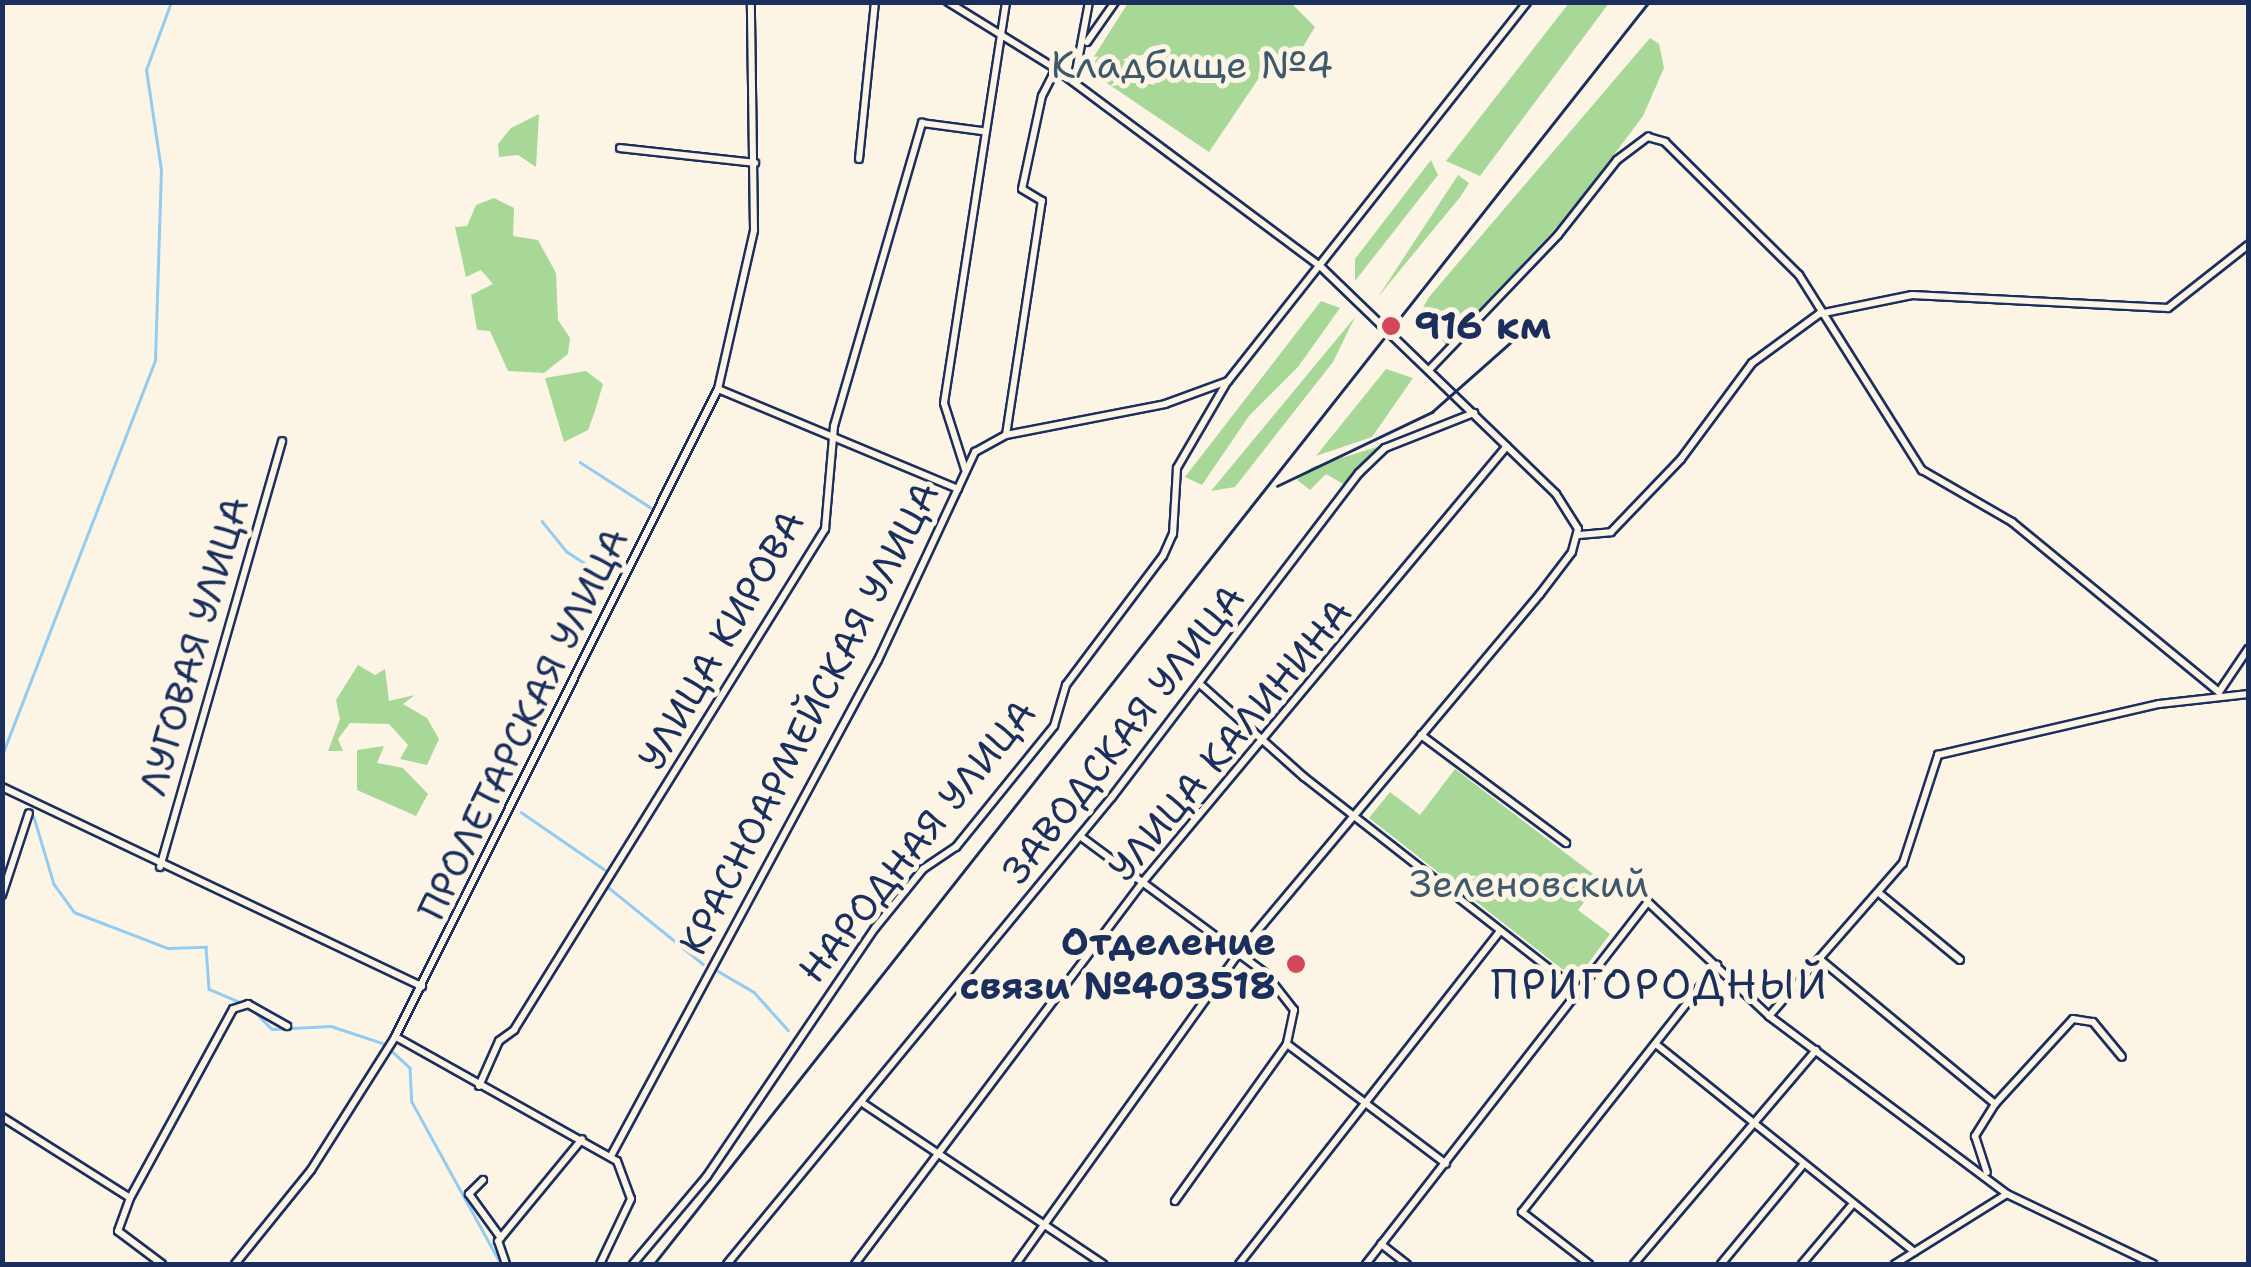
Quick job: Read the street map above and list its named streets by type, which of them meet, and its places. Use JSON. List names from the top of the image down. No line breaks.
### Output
{"streets":{"street":["УЛИЦА КИРОВА","ЛУГОВАЯ УЛИЦА","КРАСНОАРМЕЙСКАЯ УЛИЦА","ПРОЛЕТАРСКАЯ УЛИЦА","ЗАВОДСКАЯ УЛИЦА","УЛИЦА КАЛИНИНА","НАРОДНАЯ УЛИЦА"]},"crossings":[["УЛИЦА КИРОВА","КРАСНОАРМЕЙСКАЯ УЛИЦА"]],"districts":["ПРИГОРОДНЫЙ"],"parks":["Кладбище №4","Зеленовский"],"places":["916 км","Отделение связи №403518"]}
